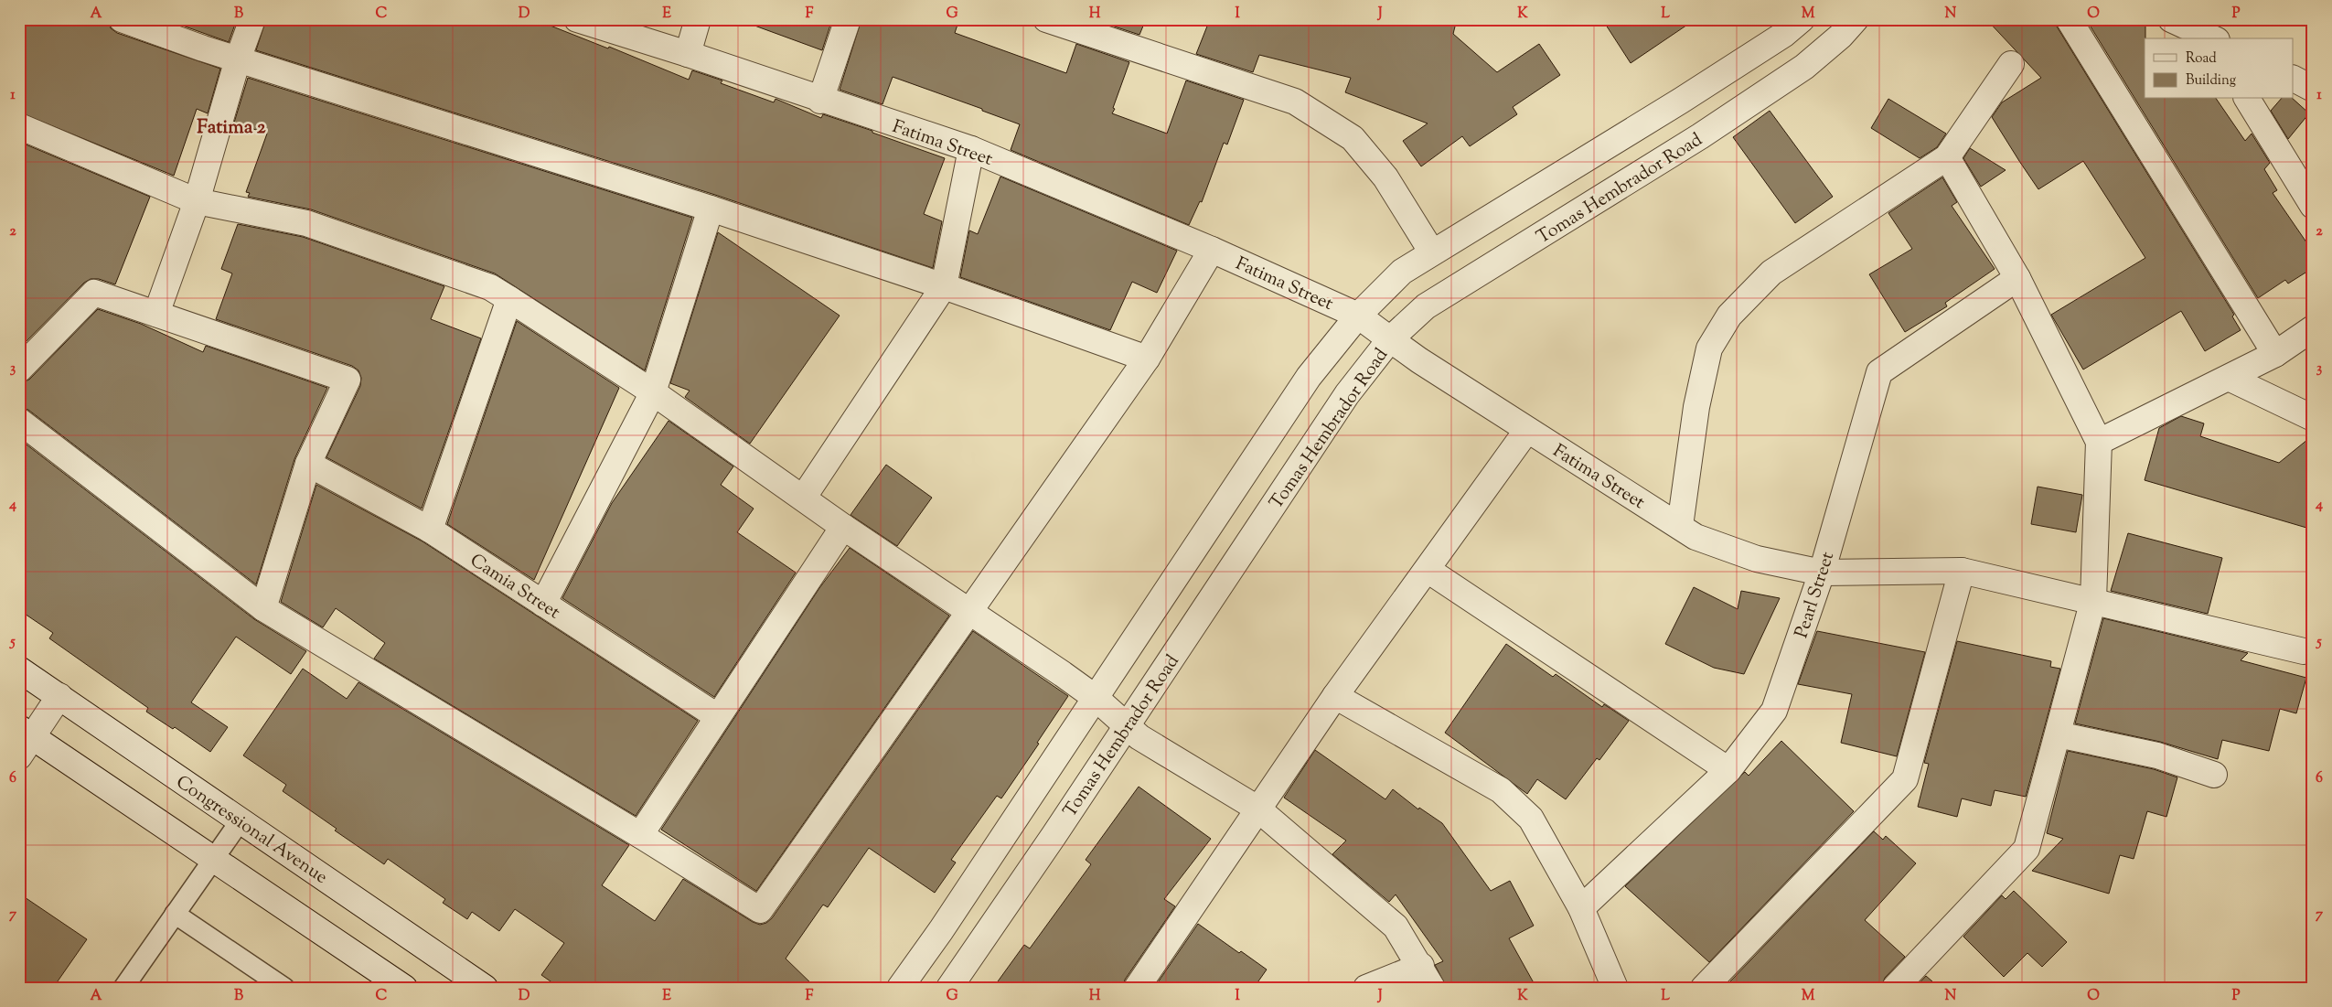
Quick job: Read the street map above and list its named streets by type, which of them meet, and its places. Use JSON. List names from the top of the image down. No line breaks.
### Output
{"streets":{"street":["Fatima Street","Tomas Hembrador Road","Camia Street","Pearl Street","Congressional Avenue"]},"crossings":[["Fatima Street","Tomas Hembrador Road"],["Fatima Street","Pearl Street"]],"districts":["Fatima 2"],"legend":["Road","Building"],"grid":{"columns":["A","B","C","D","E","F","G","H","I","J","K","L","M","N","O","P"],"rows":["1","2","3","4","5","6","7"]}}
